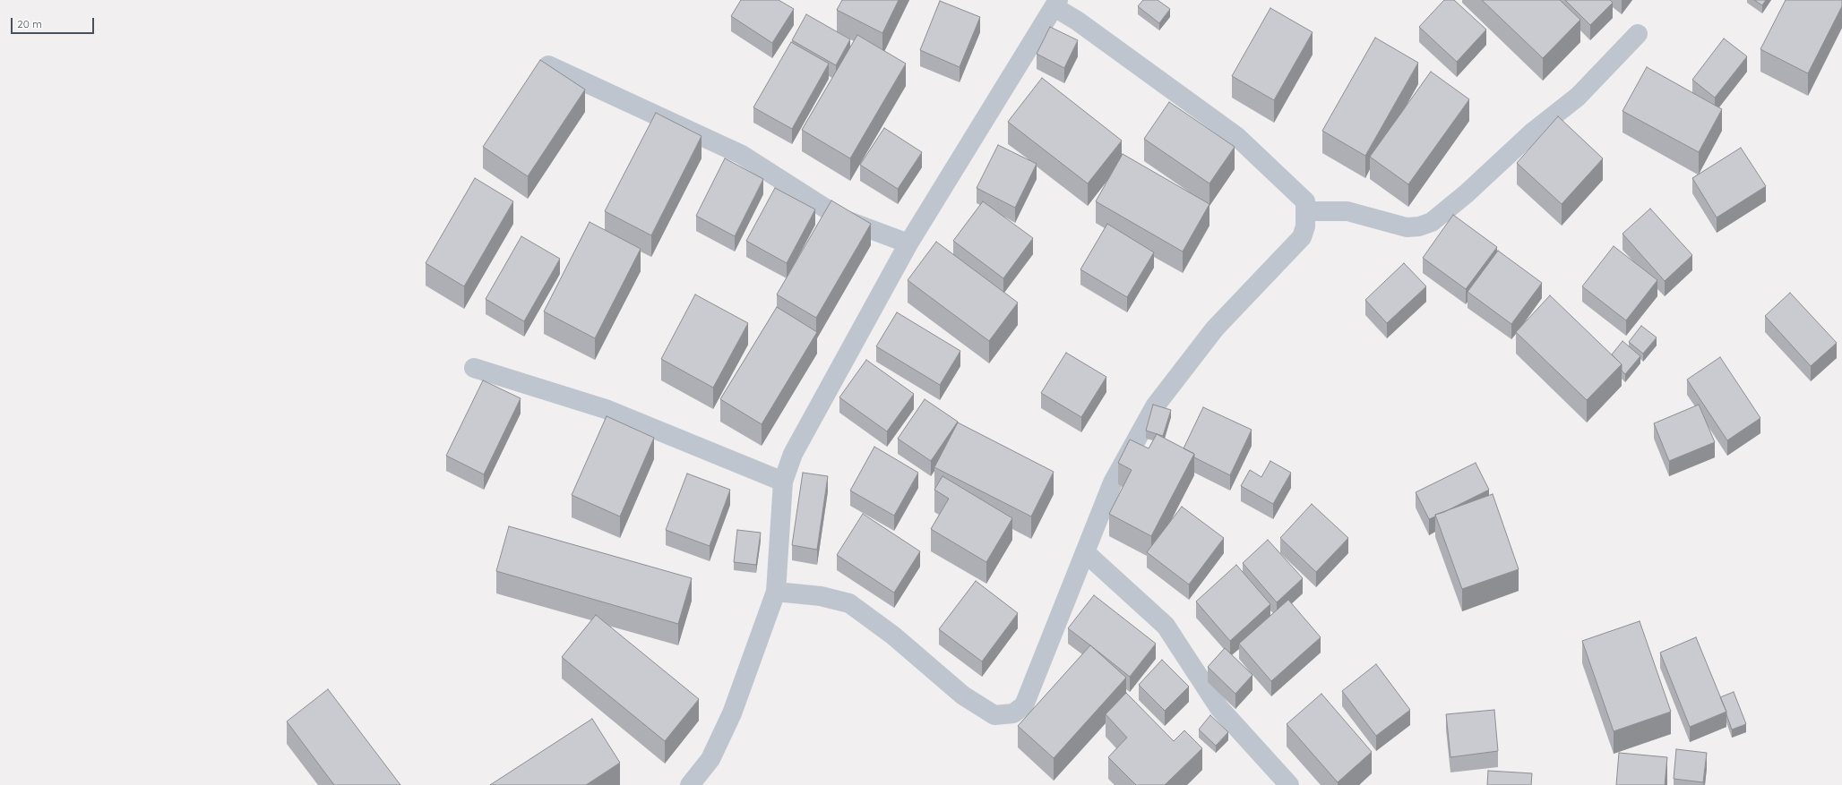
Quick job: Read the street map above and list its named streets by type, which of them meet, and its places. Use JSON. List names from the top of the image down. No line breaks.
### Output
{"scale_bar":"20 m"}
